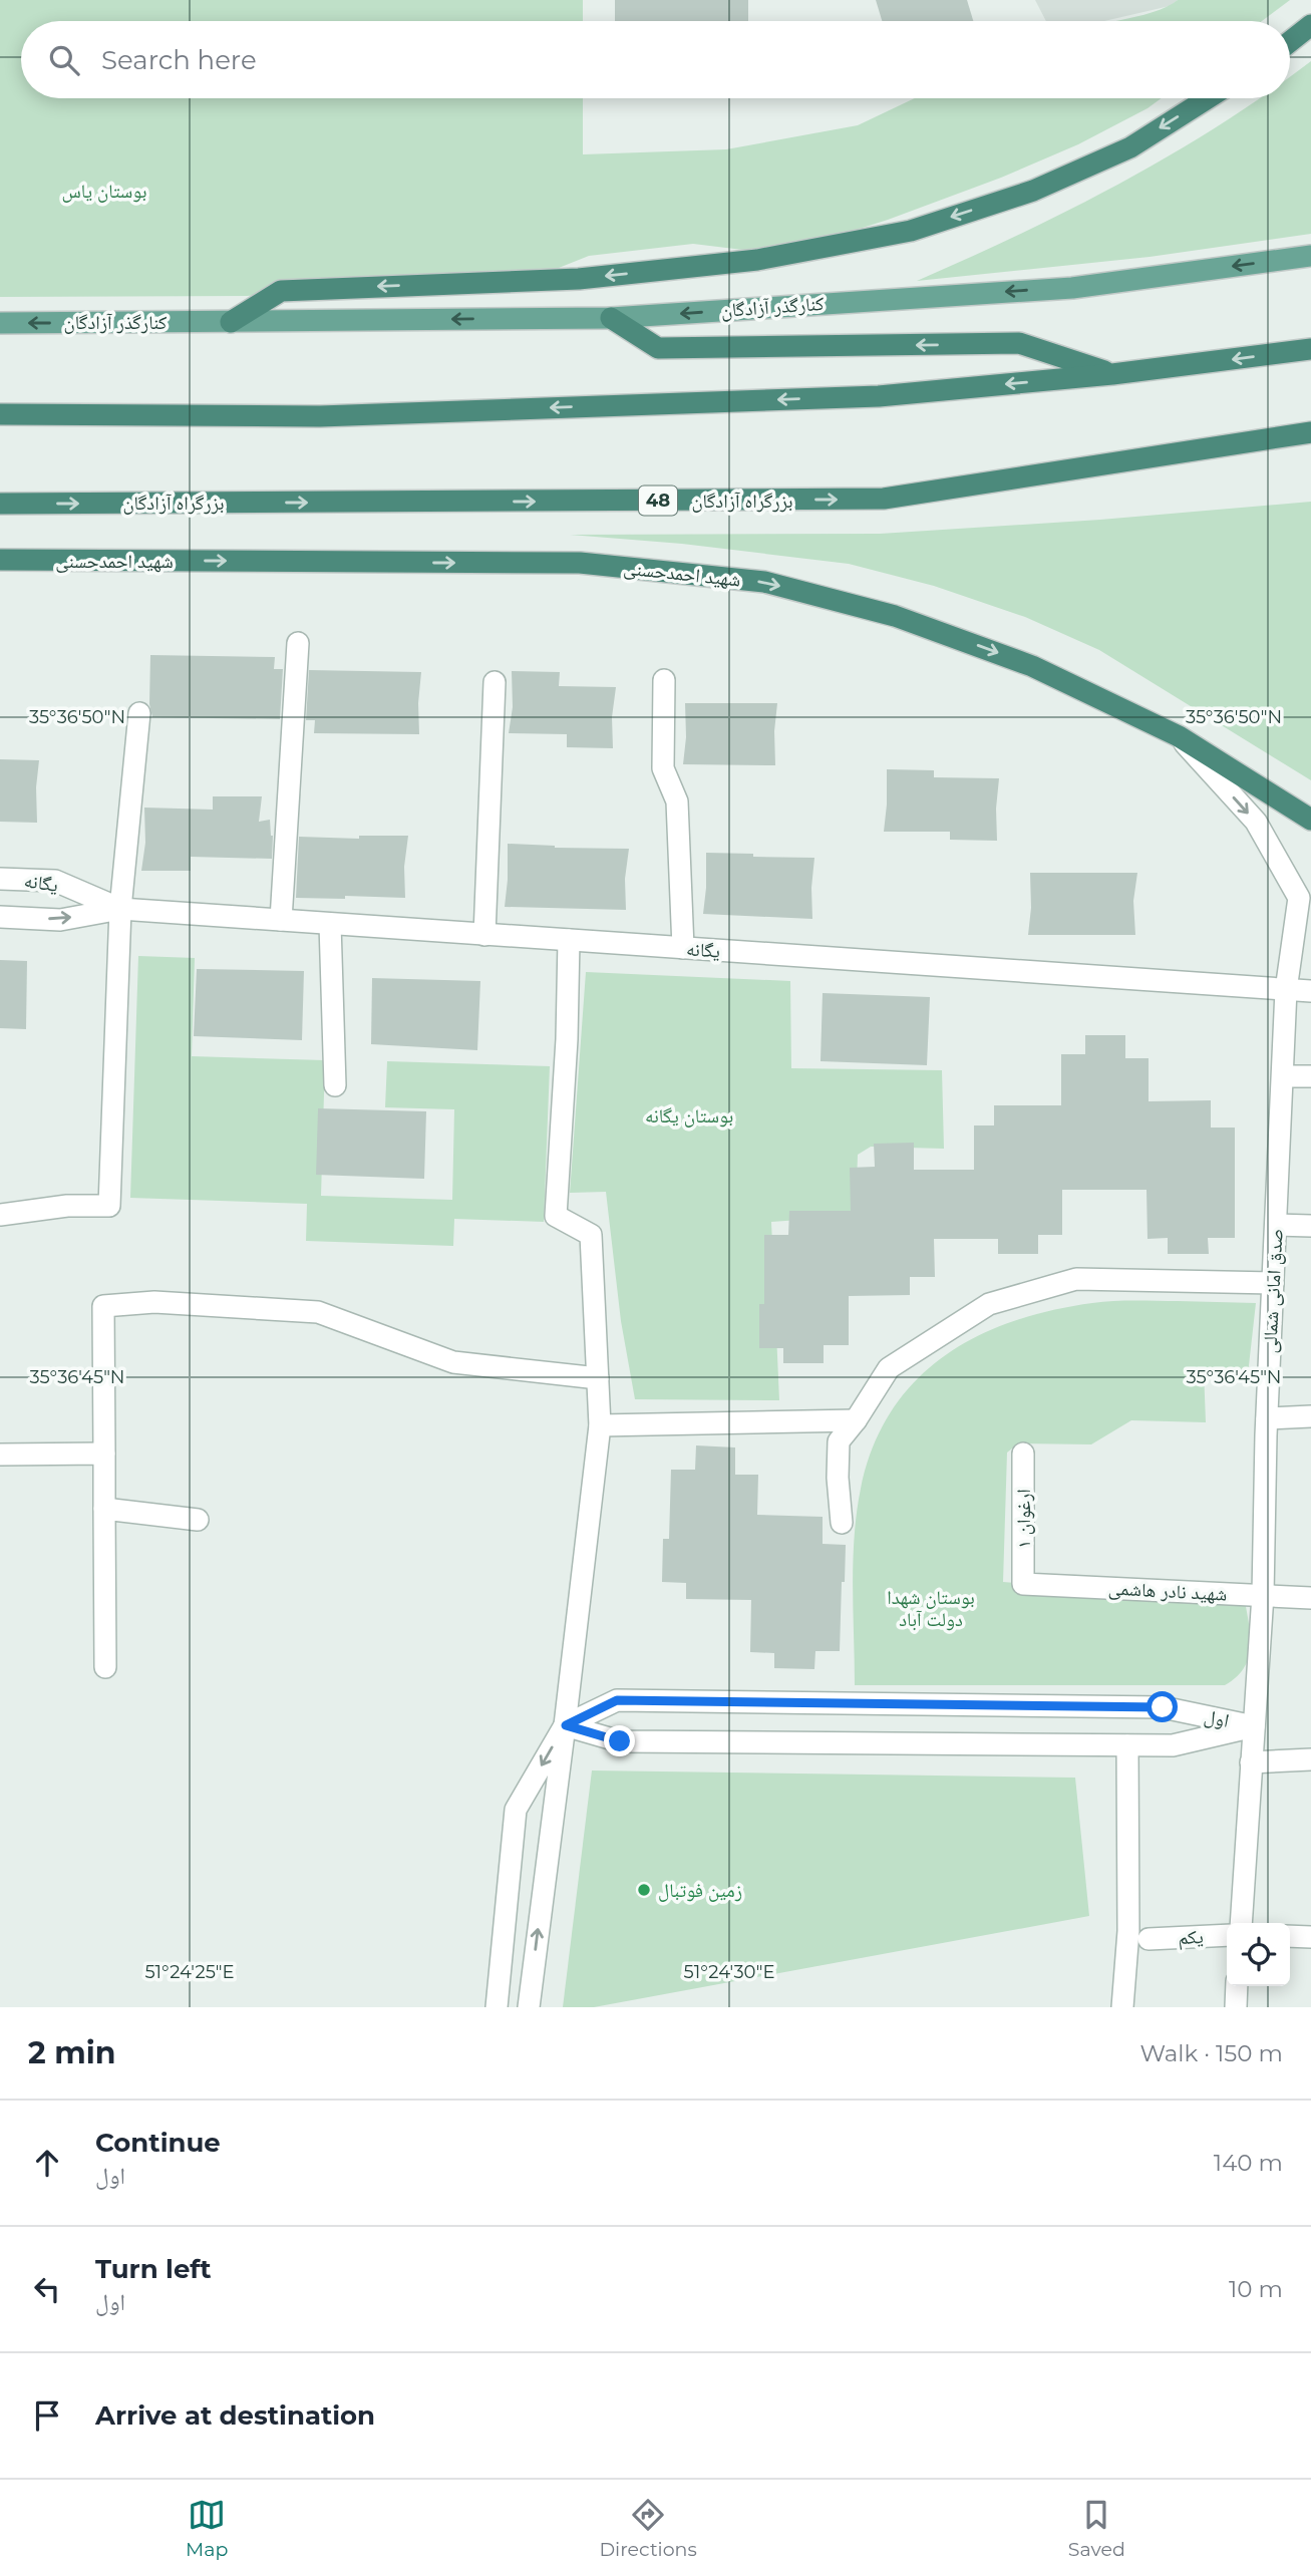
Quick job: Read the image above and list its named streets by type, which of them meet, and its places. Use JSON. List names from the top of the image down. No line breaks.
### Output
{"streets":{"highway":["48","بزرگراه آزادگان","شهید احمدحسنی"],"main road":["کنارگذر آزادگان"],"street":["یگانه","صدق امانی شمالی","ارغوان ۱","شهید نادر هاشمی","اول","یکم"]},"crossings":[["شهید احمدحسنی","صدق امانی شمالی"],["یگانه","صدق امانی شمالی"],["صدق امانی شمالی","شهید نادر هاشمی"],["صدق امانی شمالی","اول"],["ارغوان ۱","شهید نادر هاشمی"]],"one_way":["کنارگذر آزادگان"],"parks":["بوستان یاس","بوستان یگانه","بوستان شهدا دولت آباد"],"places":["زمین فوتبال"],"page":{"search":"Search here","heading":["2 min","Walk · 150 m"],"list":[["Continue","اول","140 m"],["Turn left","اول","10 m"],"Arrive at destination"],"nav":["Map","Directions","Saved"]},"coordinates":["35°36'50\"N","35°36'45\"N","51°24'25\"E","51°24'30\"E"]}
